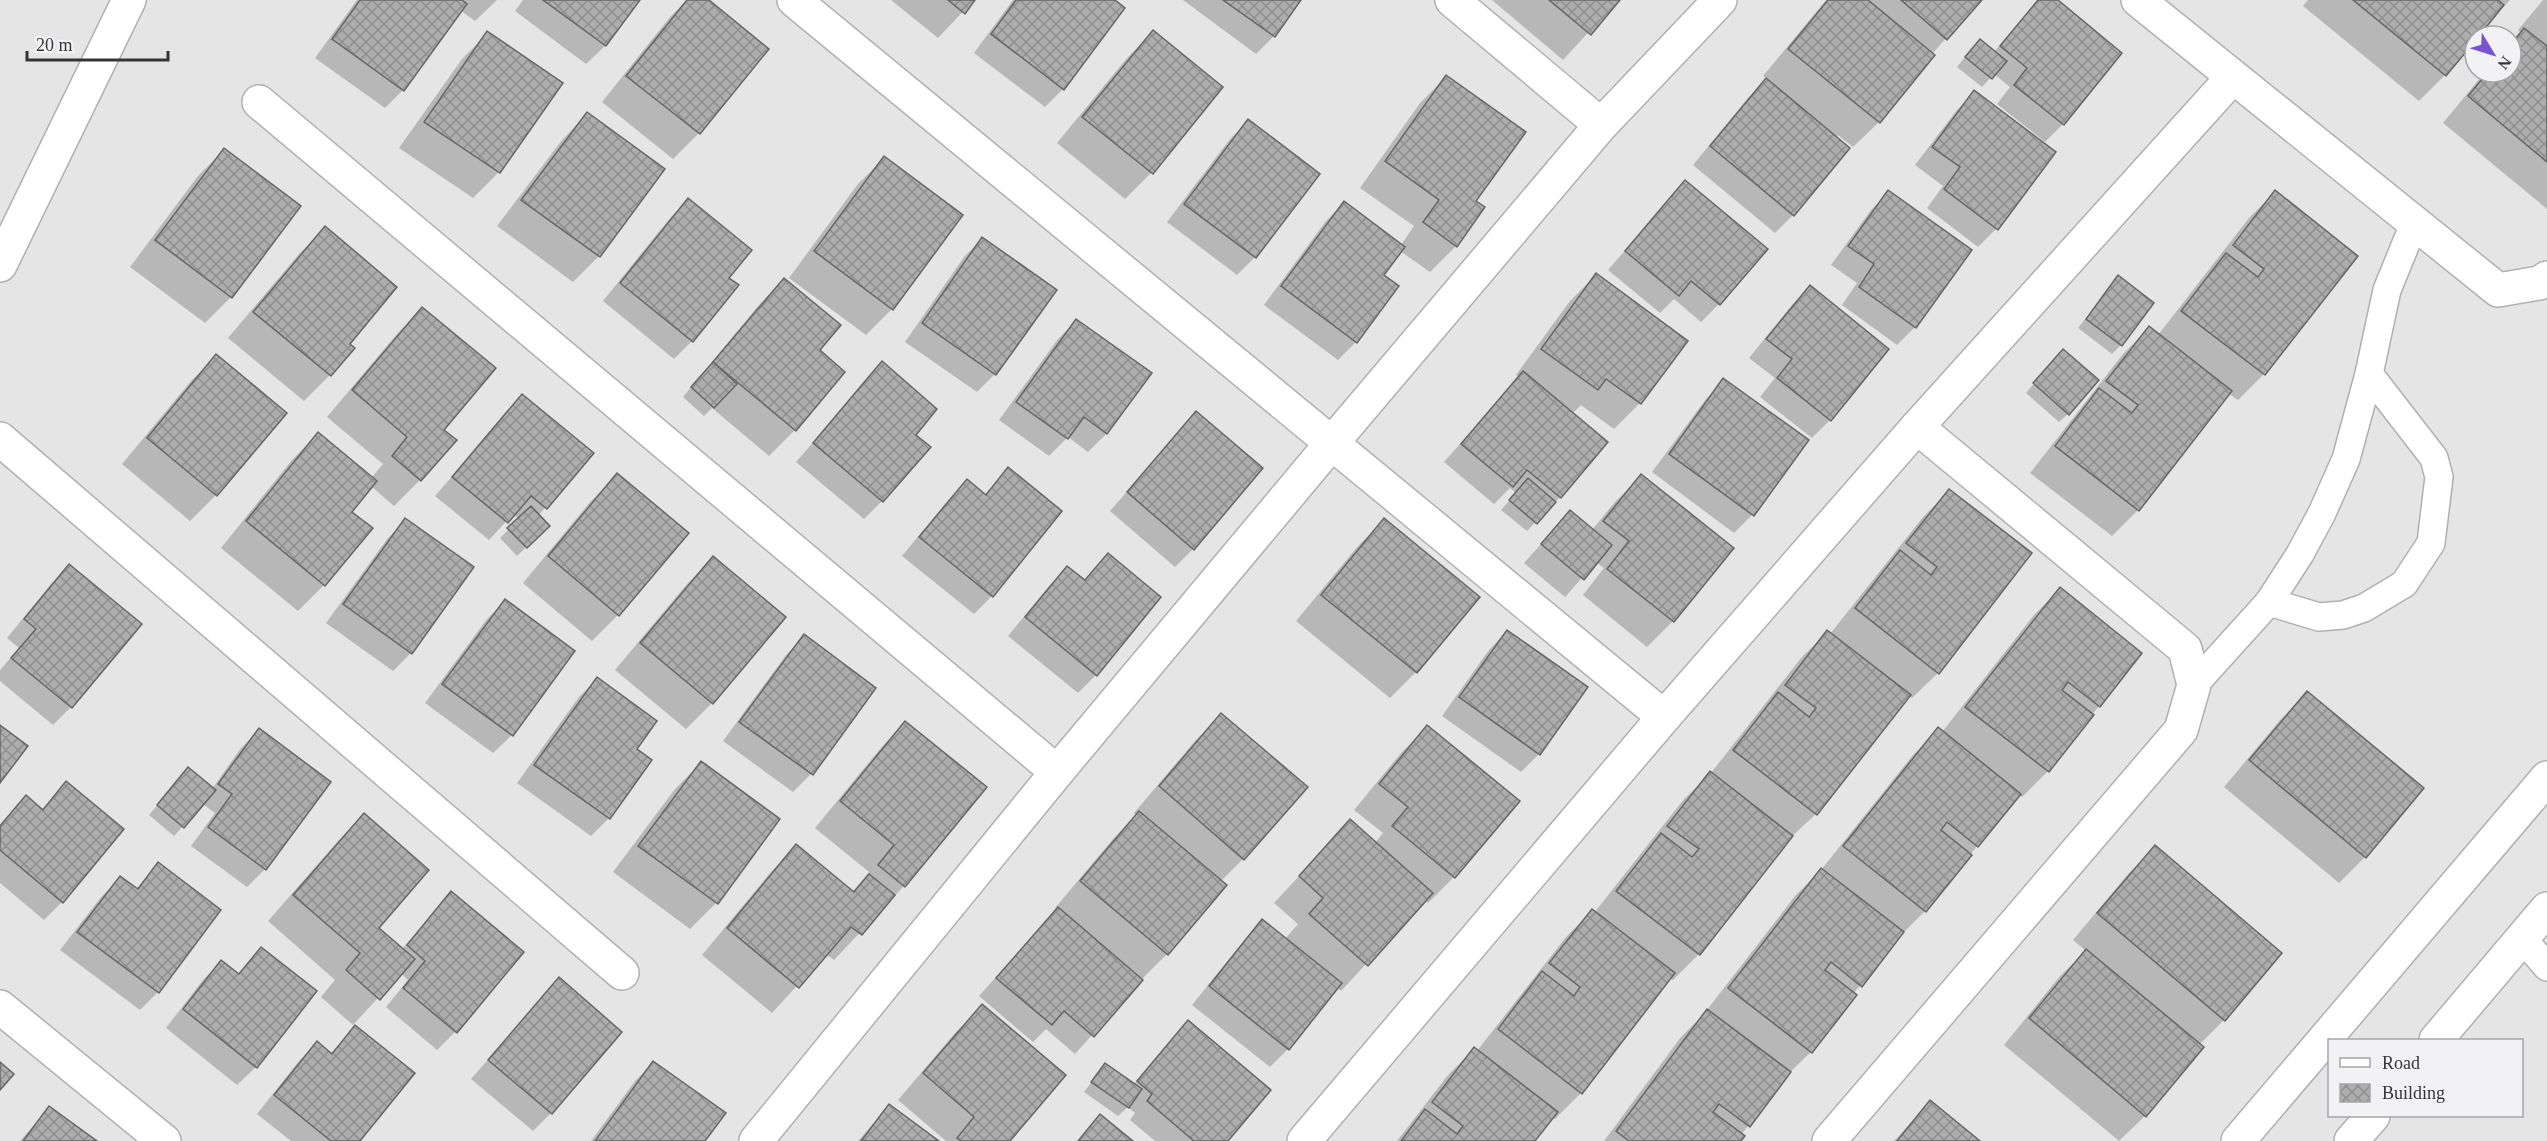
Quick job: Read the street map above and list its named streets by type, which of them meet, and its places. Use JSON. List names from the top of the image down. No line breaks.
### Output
{"legend":["Road","Building"],"scale_bar":"20 m","north":"bottom right"}
